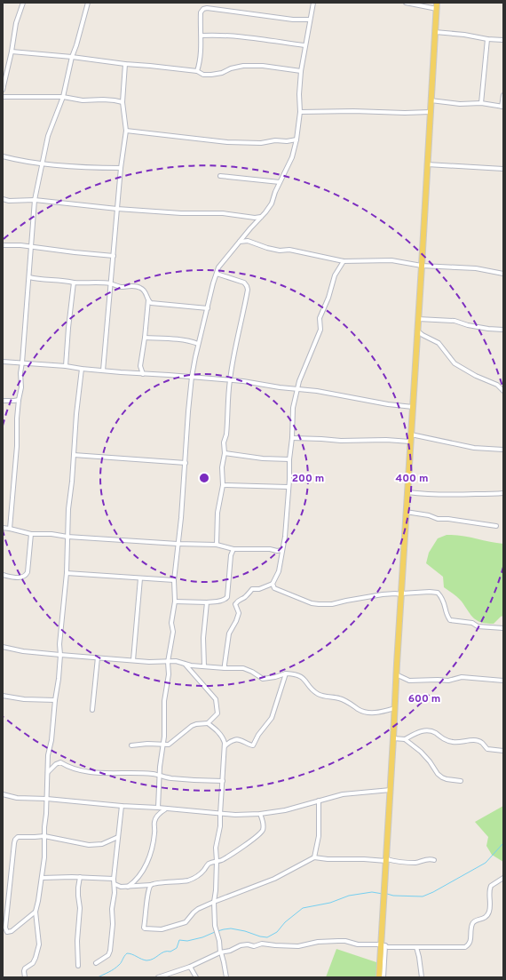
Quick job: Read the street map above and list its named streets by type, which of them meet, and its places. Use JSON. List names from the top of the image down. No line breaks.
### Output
{"rings":["200 m","400 m","600 m"]}
